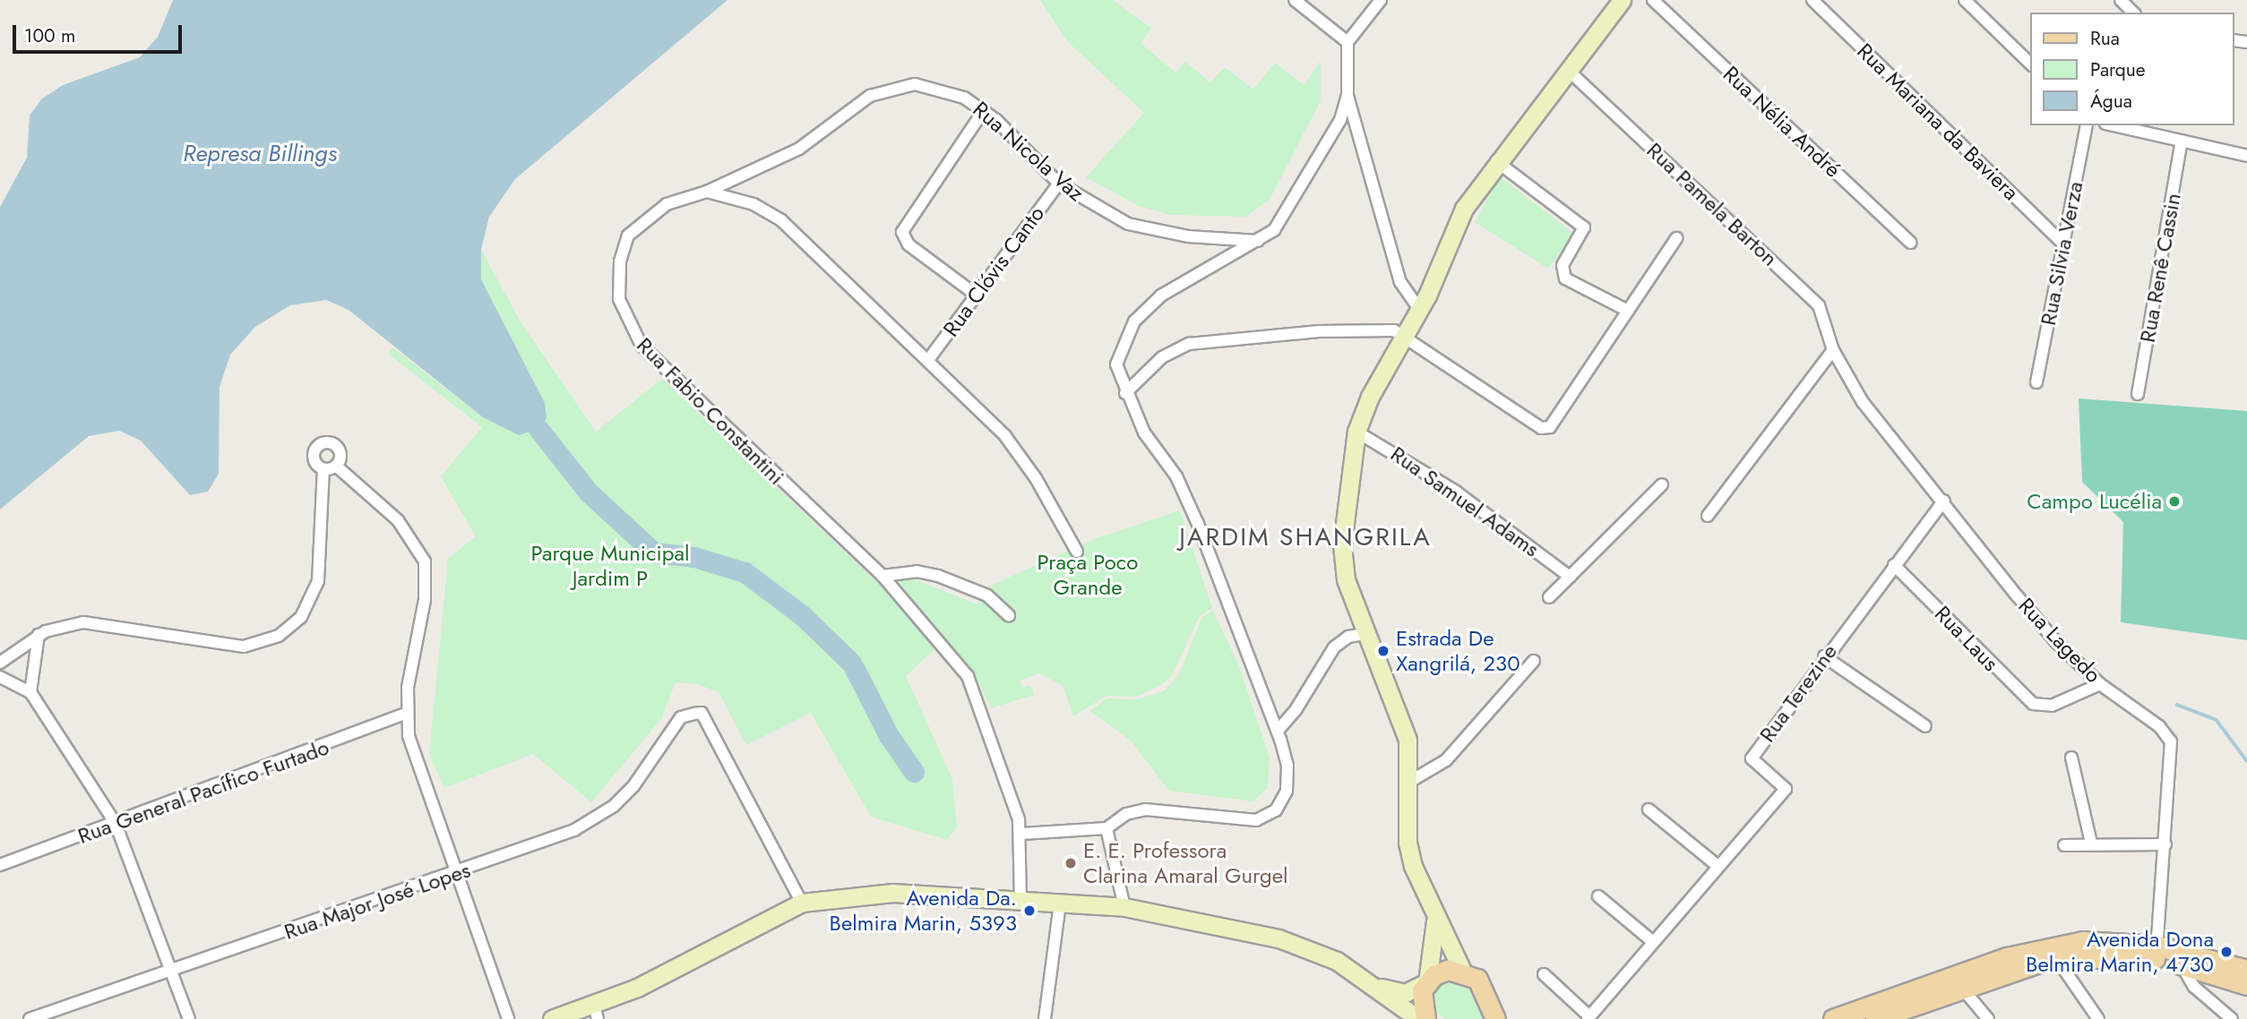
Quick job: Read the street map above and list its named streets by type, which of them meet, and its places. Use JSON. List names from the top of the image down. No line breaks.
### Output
{"streets":{"street":["Rua Nélia André","Rua Mariana da Baviera","Rua Nicola Vaz","Rua Pamela Barton","Rua Silvia Verza","Rua Renê Cassin","Rua Clóvis Canto","Rua Fabio Constantini","Rua Samuel Adams","Rua Laus","Rua Lagedo","Rua Terezine","Rua General Pacífico Furtado","Rua Major José Lopes"]},"crossings":[["Rua Mariana da Baviera","Rua Silvia Verza"],["Rua Nicola Vaz","Rua Clóvis Canto"],["Rua Nicola Vaz","Rua Fabio Constantini"],["Rua Pamela Barton","Rua Lagedo"],["Rua Laus","Rua Lagedo"],["Rua Laus","Rua Terezine"],["Rua Lagedo","Rua Terezine"]],"districts":["JARDIM SHANGRILA"],"water":["Represa Billings"],"parks":["Parque Municipal Jardim P","Praça Poco Grande"],"places":["Campo Lucélia","Estrada De Xangrilá, 230","E. E. Professora Clarina Amaral Gurgel","Avenida Da. Belmira Marin, 5393","Avenida Dona Belmira Marin, 4730"],"legend":["Rua","Parque","Água"],"scale_bar":"100 m"}
